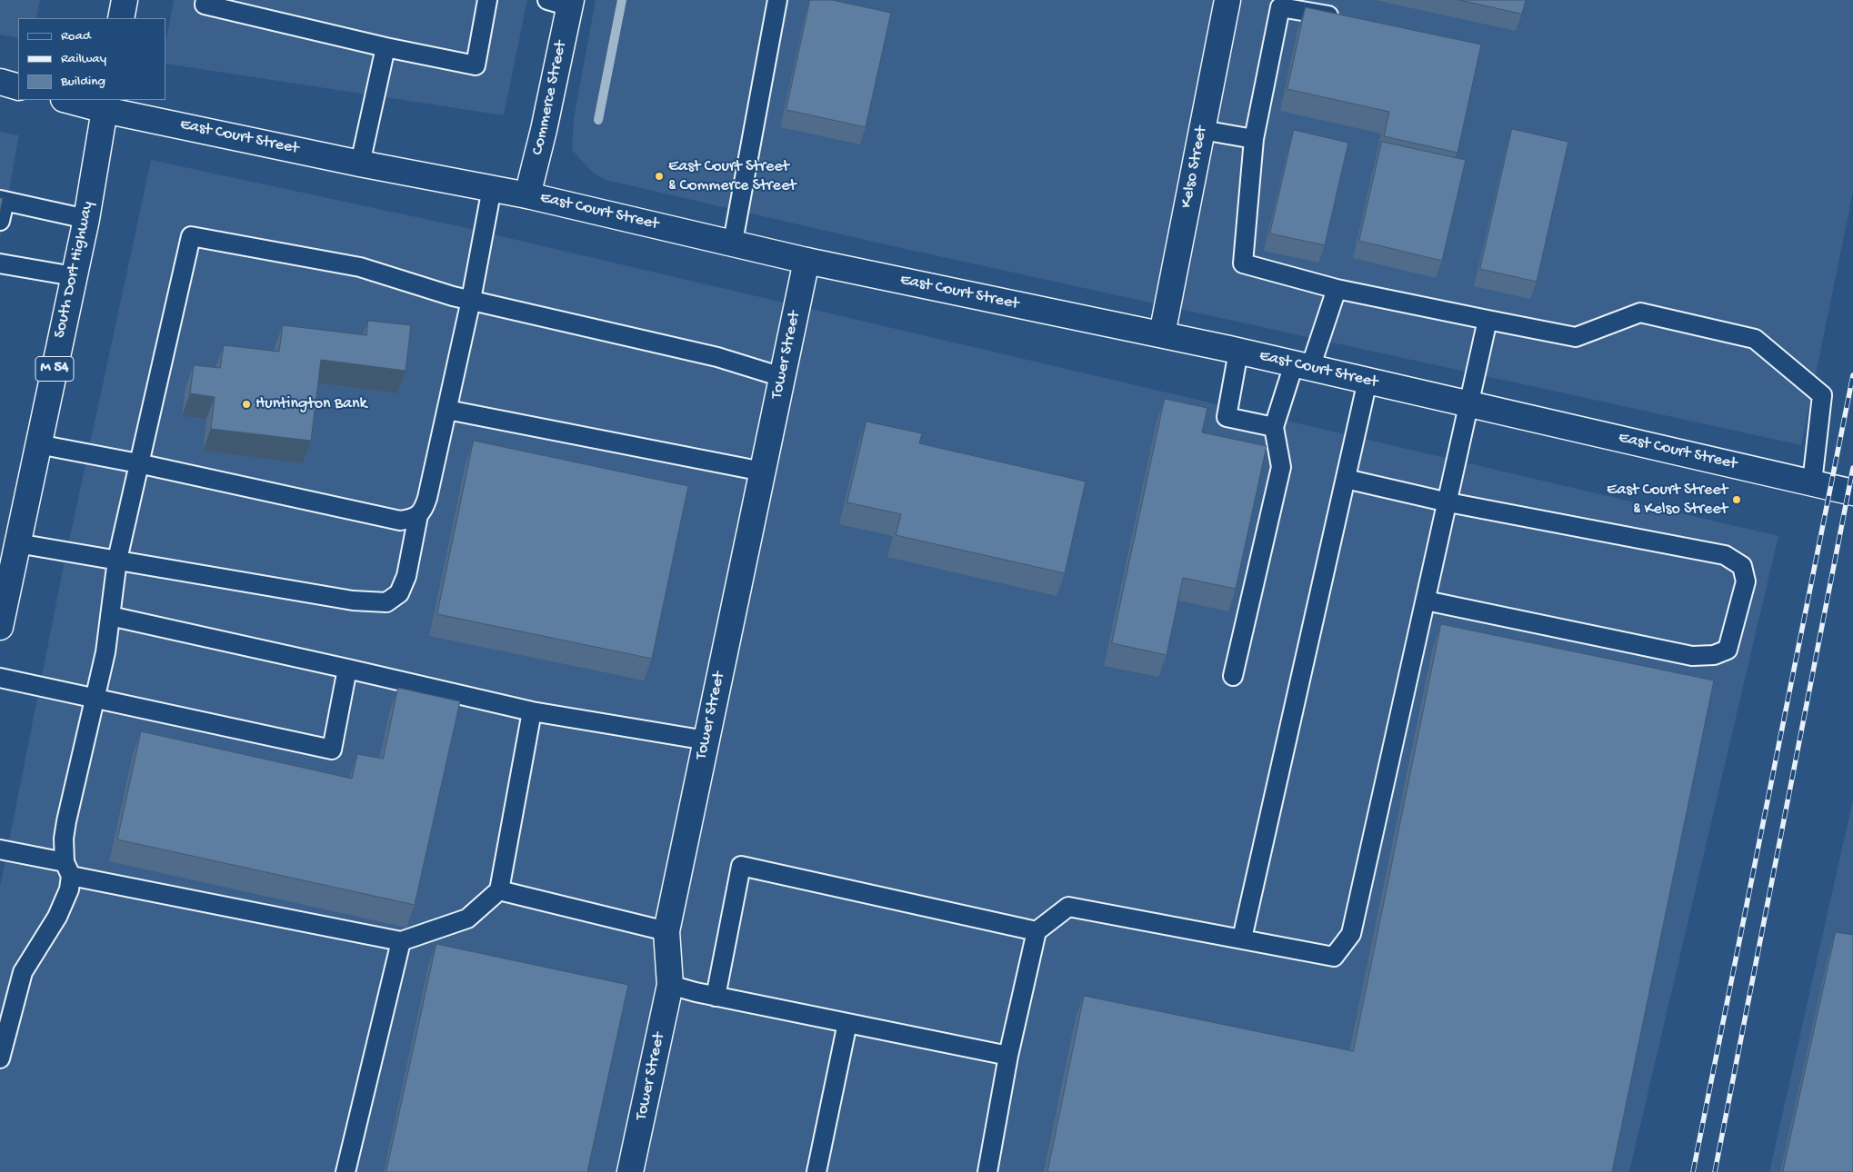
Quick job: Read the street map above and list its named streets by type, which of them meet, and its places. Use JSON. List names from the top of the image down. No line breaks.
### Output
{"streets":{"street":["Commerce Street","East Court Street","Kelso Street","South Dort Highway","Tower Street","M 54"]},"crossings":[["Commerce Street","East Court Street"],["East Court Street","Kelso Street"],["East Court Street","South Dort Highway"],["East Court Street","Tower Street"]],"places":["East Court Street & Commerce Street","Huntington Bank","East Court Street & Kelso Street"],"legend":["Road","Railway","Building"]}
